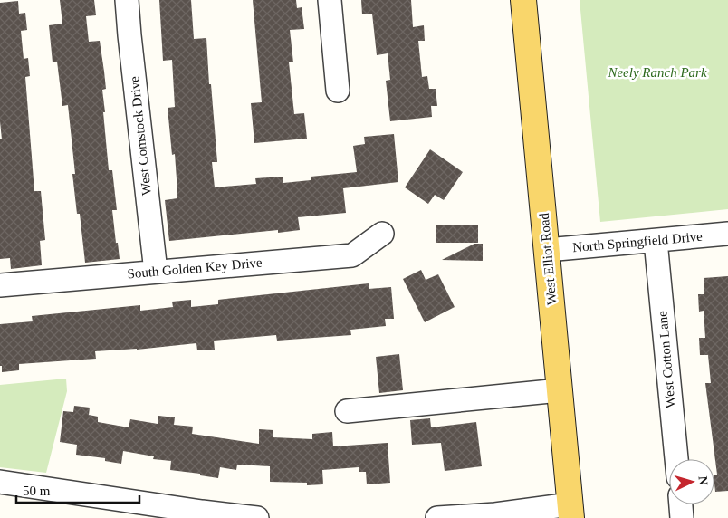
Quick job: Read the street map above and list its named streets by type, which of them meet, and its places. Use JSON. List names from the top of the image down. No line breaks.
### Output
{"streets":{"main road":["West Elliot Road"],"street":["West Comstock Drive","North Springfield Drive","South Golden Key Drive","West Cotton Lane"]},"crossings":[["West Comstock Drive","South Golden Key Drive"],["North Springfield Drive","West Elliot Road"],["North Springfield Drive","West Cotton Lane"]],"parks":["Neely Ranch Park"],"scale_bar":"50 m","north":"right"}
